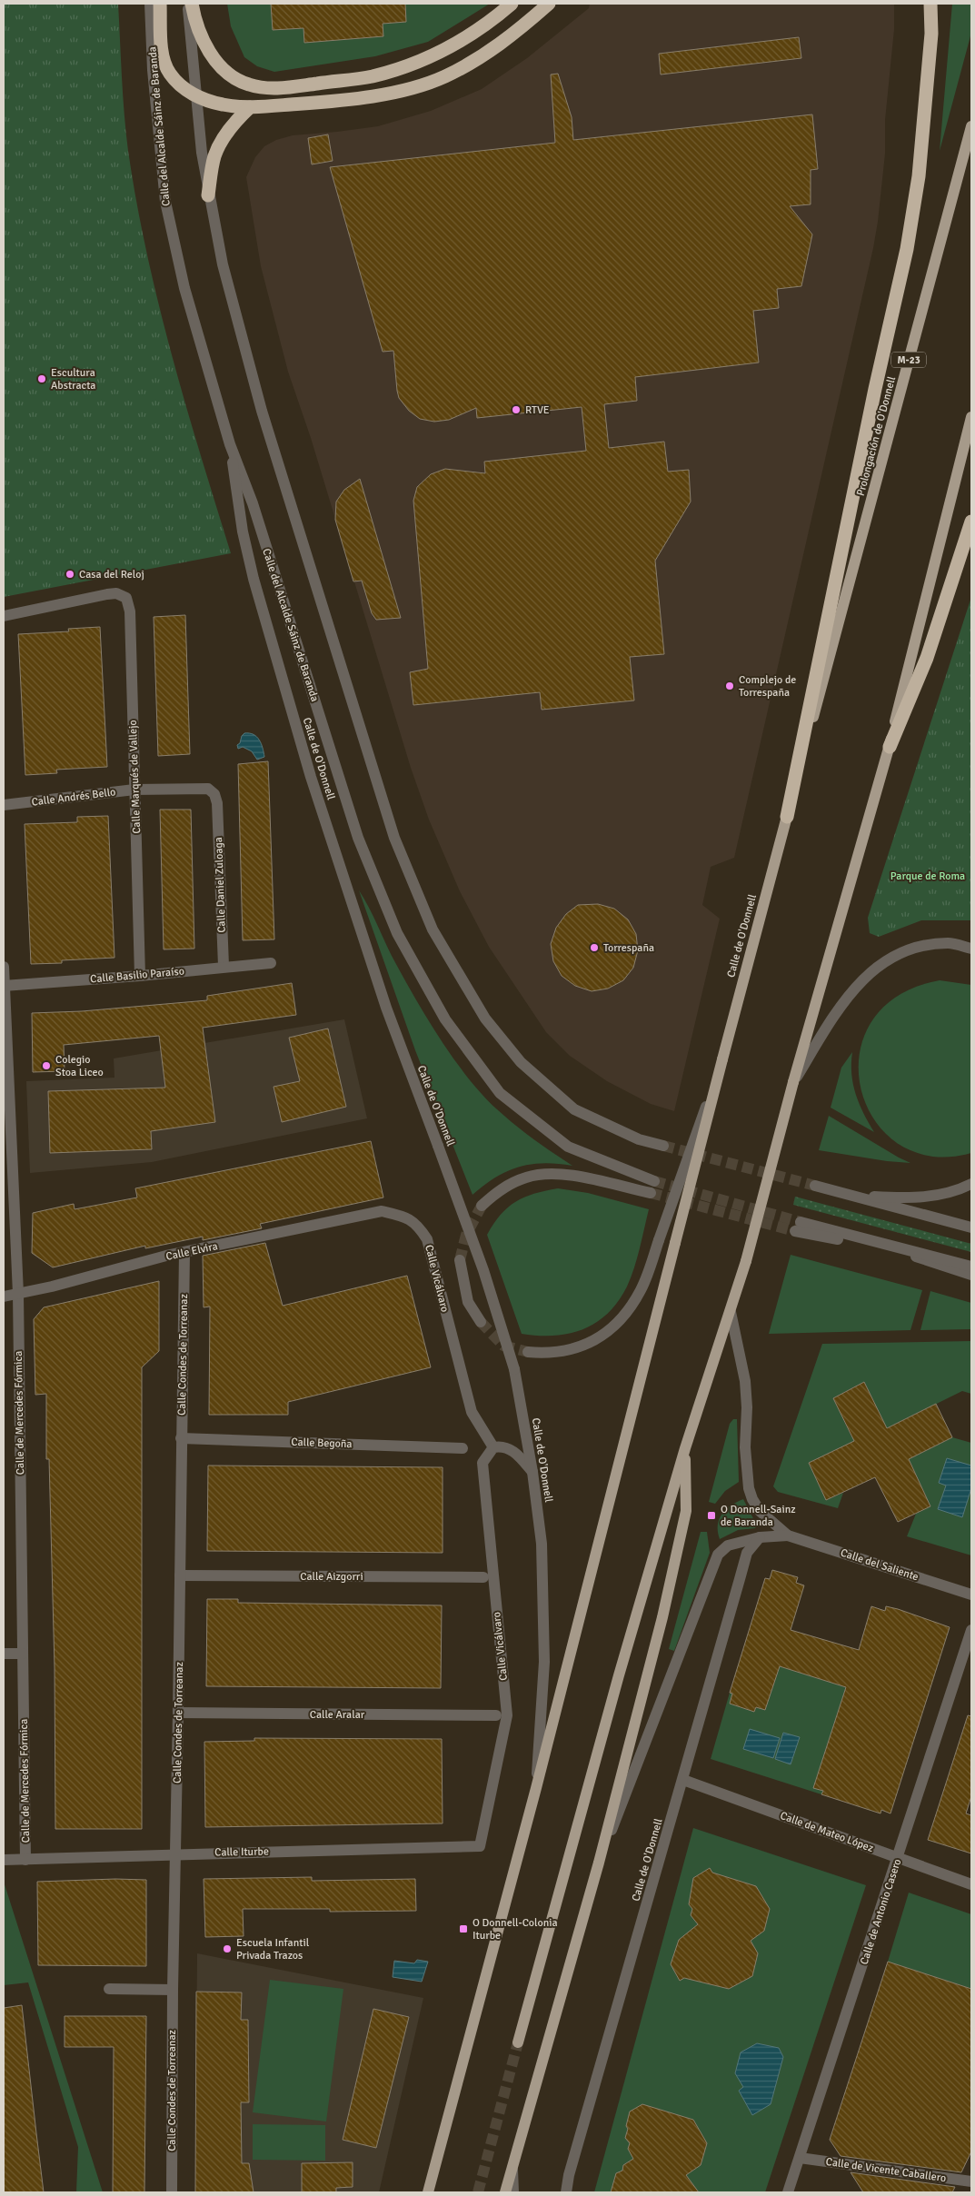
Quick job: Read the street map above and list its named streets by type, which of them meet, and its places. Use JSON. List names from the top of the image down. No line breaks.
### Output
{"streets":{"main road":["M-23","Prolongación de O'Donnell","Calle de O'Donnell"],"street":["Calle del Alcalde Sáinz de Baranda","Calle Marqués de Vallejo","Calle Andrés Bello","Calle Daniel Zuloaga","Calle Basilio Paraíso","Calle Elvira","Calle Vicálvaro","Calle Condes de Torreanaz","Calle de Mercedes Fórmica","Calle Begoña","Calle del Saliente","Calle Aizgorri","Calle Aralar","Calle de Mateo López","Calle Iturbe","Calle de Antonio Casero","Calle de Vicente Caballero"]},"crossings":[["Calle del Alcalde Sáinz de Baranda","Calle de O'Donnell"],["Prolongación de O'Donnell","Calle de O'Donnell"],["Calle de O'Donnell","Calle de Mateo López"],["Calle Marqués de Vallejo","Calle Andrés Bello"],["Calle Marqués de Vallejo","Calle Basilio Paraíso"],["Calle Andrés Bello","Calle Daniel Zuloaga"],["Calle Daniel Zuloaga","Calle Basilio Paraíso"],["Calle Basilio Paraíso","Calle de Mercedes Fórmica"],["Calle Elvira","Calle Vicálvaro"],["Calle Elvira","Calle Condes de Torreanaz"],["Calle Elvira","Calle de Mercedes Fórmica"],["Calle Vicálvaro","Calle Iturbe"],["Calle Condes de Torreanaz","Calle Begoña"],["Calle Condes de Torreanaz","Calle Aizgorri"],["Calle Condes de Torreanaz","Calle Aralar"],["Calle Condes de Torreanaz","Calle Iturbe"],["Calle de Mercedes Fórmica","Calle Iturbe"],["Calle de Mateo López","Calle de Antonio Casero"],["Calle de Antonio Casero","Calle de Vicente Caballero"]],"parks":["Parque de Roma"],"places":{"other":["Escultura Abstracta","RTVE","Casa del Reloj","Complejo de Torrespaña","Torrespaña","Colegio Stoa Liceo","Escuela Infantil Privada Trazos"],"transit":["O Donnell-Sainz de Baranda","O Donnell-Colonia Iturbe"]}}
